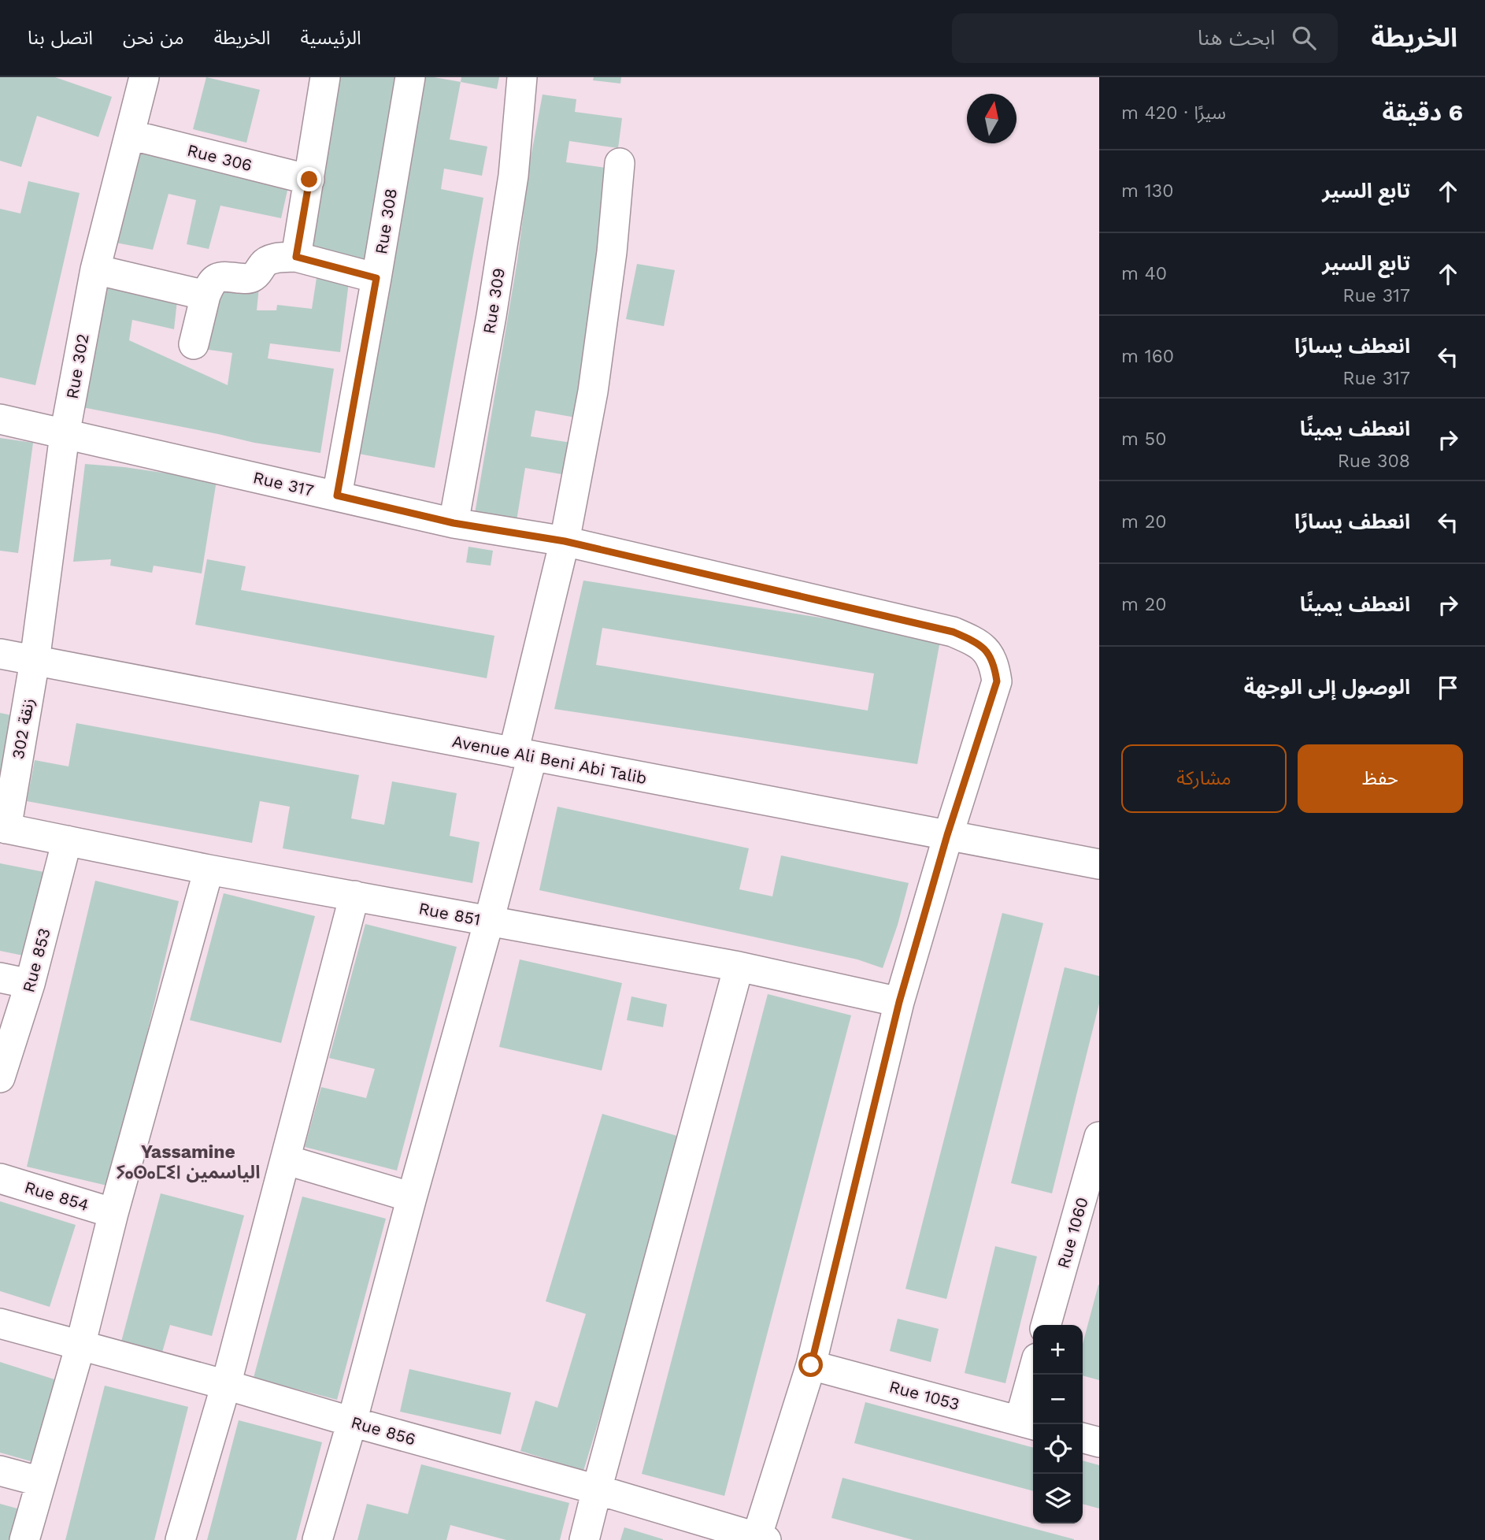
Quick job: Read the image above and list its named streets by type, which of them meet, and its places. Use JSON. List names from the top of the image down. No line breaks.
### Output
{"streets":{"street":["Rue 306","Rue 308","Rue 309","Rue 302","Rue 317","زنقة 302","Avenue Ali Beni Abi Talib","Rue 851","Rue 853","Rue 854","Rue 1060","Rue 1053","Rue 856"]},"crossings":[["Rue 306","Rue 302"],["Rue 308","Rue 317"],["Rue 309","Rue 317"],["Rue 302","Rue 317"],["Rue 302","زنقة 302"],["Rue 302","Avenue Ali Beni Abi Talib"],["Rue 317","Avenue Ali Beni Abi Talib"],["Rue 317","Rue 851"],["Rue 317","Rue 1053"],["Rue 317","Rue 856"],["زنقة 302","Avenue Ali Beni Abi Talib"],["زنقة 302","Rue 851"],["Rue 851","Rue 853"]],"districts":["Yassamine ⵢⴰⵙⴰⵎⵉⵏ الياسمين"],"north":"top","page":{"header":"الخريطة","search":"ابحث هنا","nav":["الرئيسية","الخريطة","من نحن","اتصل بنا"],"heading":["6 دقيقة","سيرًا · 420 m"],"list":[["تابع السير","130 m"],["تابع السير","Rue 317","40 m"],["انعطف يسارًا","Rue 317","160 m"],["انعطف يمينًا","Rue 308","50 m"],["انعطف يسارًا","20 m"],["انعطف يمينًا","20 m"],"الوصول إلى الوجهة"],"buttons":["حفظ","مشاركة"],"map_buttons":["+","−"]}}
